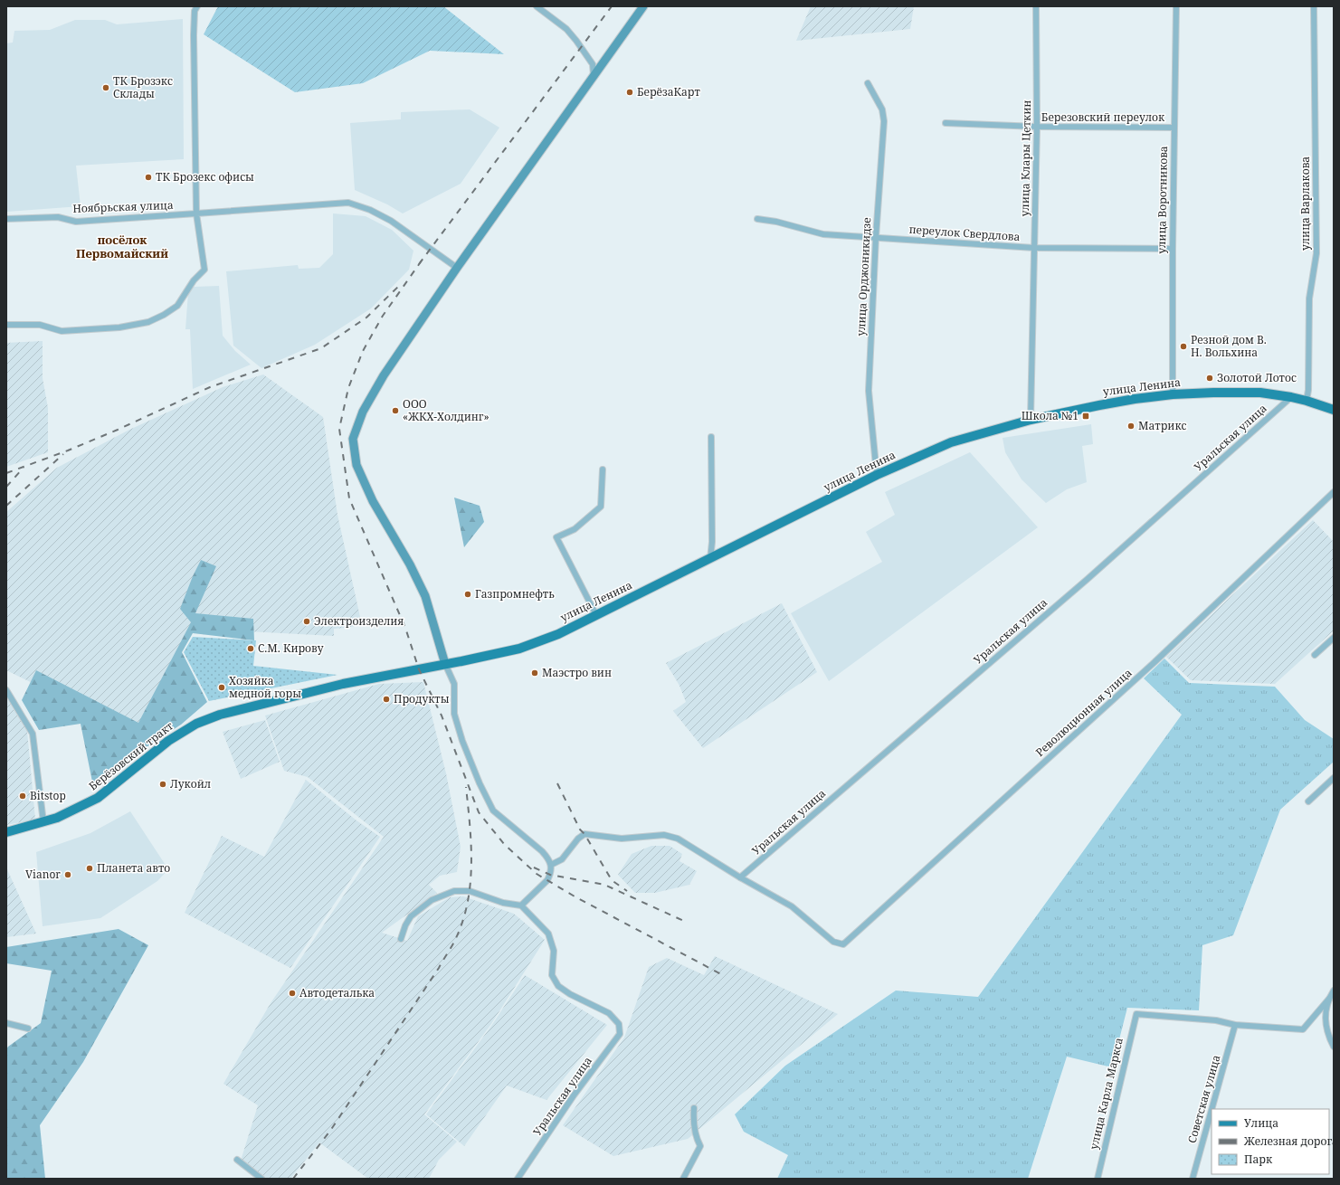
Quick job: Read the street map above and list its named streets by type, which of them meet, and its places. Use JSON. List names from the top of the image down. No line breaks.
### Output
{"streets":{"main road":["улица Ленина","Берёзовский тракт"],"street":["Березовский переулок","улица Клары Цеткин","улица Воротникова","улица Варлакова","Ноябрьская улица","переулок Свердлова","улица Орджоникидзе","Уральская улица","Революционная улица","улица Карла Маркса","Советская улица"]},"crossings":[["Березовский переулок","улица Клары Цеткин"],["Березовский переулок","улица Воротникова"],["улица Клары Цеткин","переулок Свердлова"],["улица Клары Цеткин","улица Ленина"],["улица Воротникова","переулок Свердлова"],["улица Воротникова","улица Ленина"],["улица Варлакова","улица Ленина"],["переулок Свердлова","улица Орджоникидзе"],["улица Орджоникидзе","улица Ленина"],["улица Ленина","Уральская улица"],["улица Ленина","Берёзовский тракт"],["Уральская улица","Революционная улица"],["улица Карла Маркса","Советская улица"]],"districts":["посёлок Первомайский"],"places":{"other":["ТК Брозэкс Склады","БерёзаКарт","ТК Брозекс офисы","Резной дом В. Н. Вольхина","Золотой Лотос","ООО «ЖКХ-Холдинг»","Матрикс","Газпромнефть","Электроизделия","С.М. Кирову","Маэстро вин","Хозяйка медной горы","Продукты","Лукойл","Bitstop","Планета авто","Vianor","Автодеталька"],"transit":["Школа №1"]},"legend":["Улица","Железная дорога","Парк"]}
